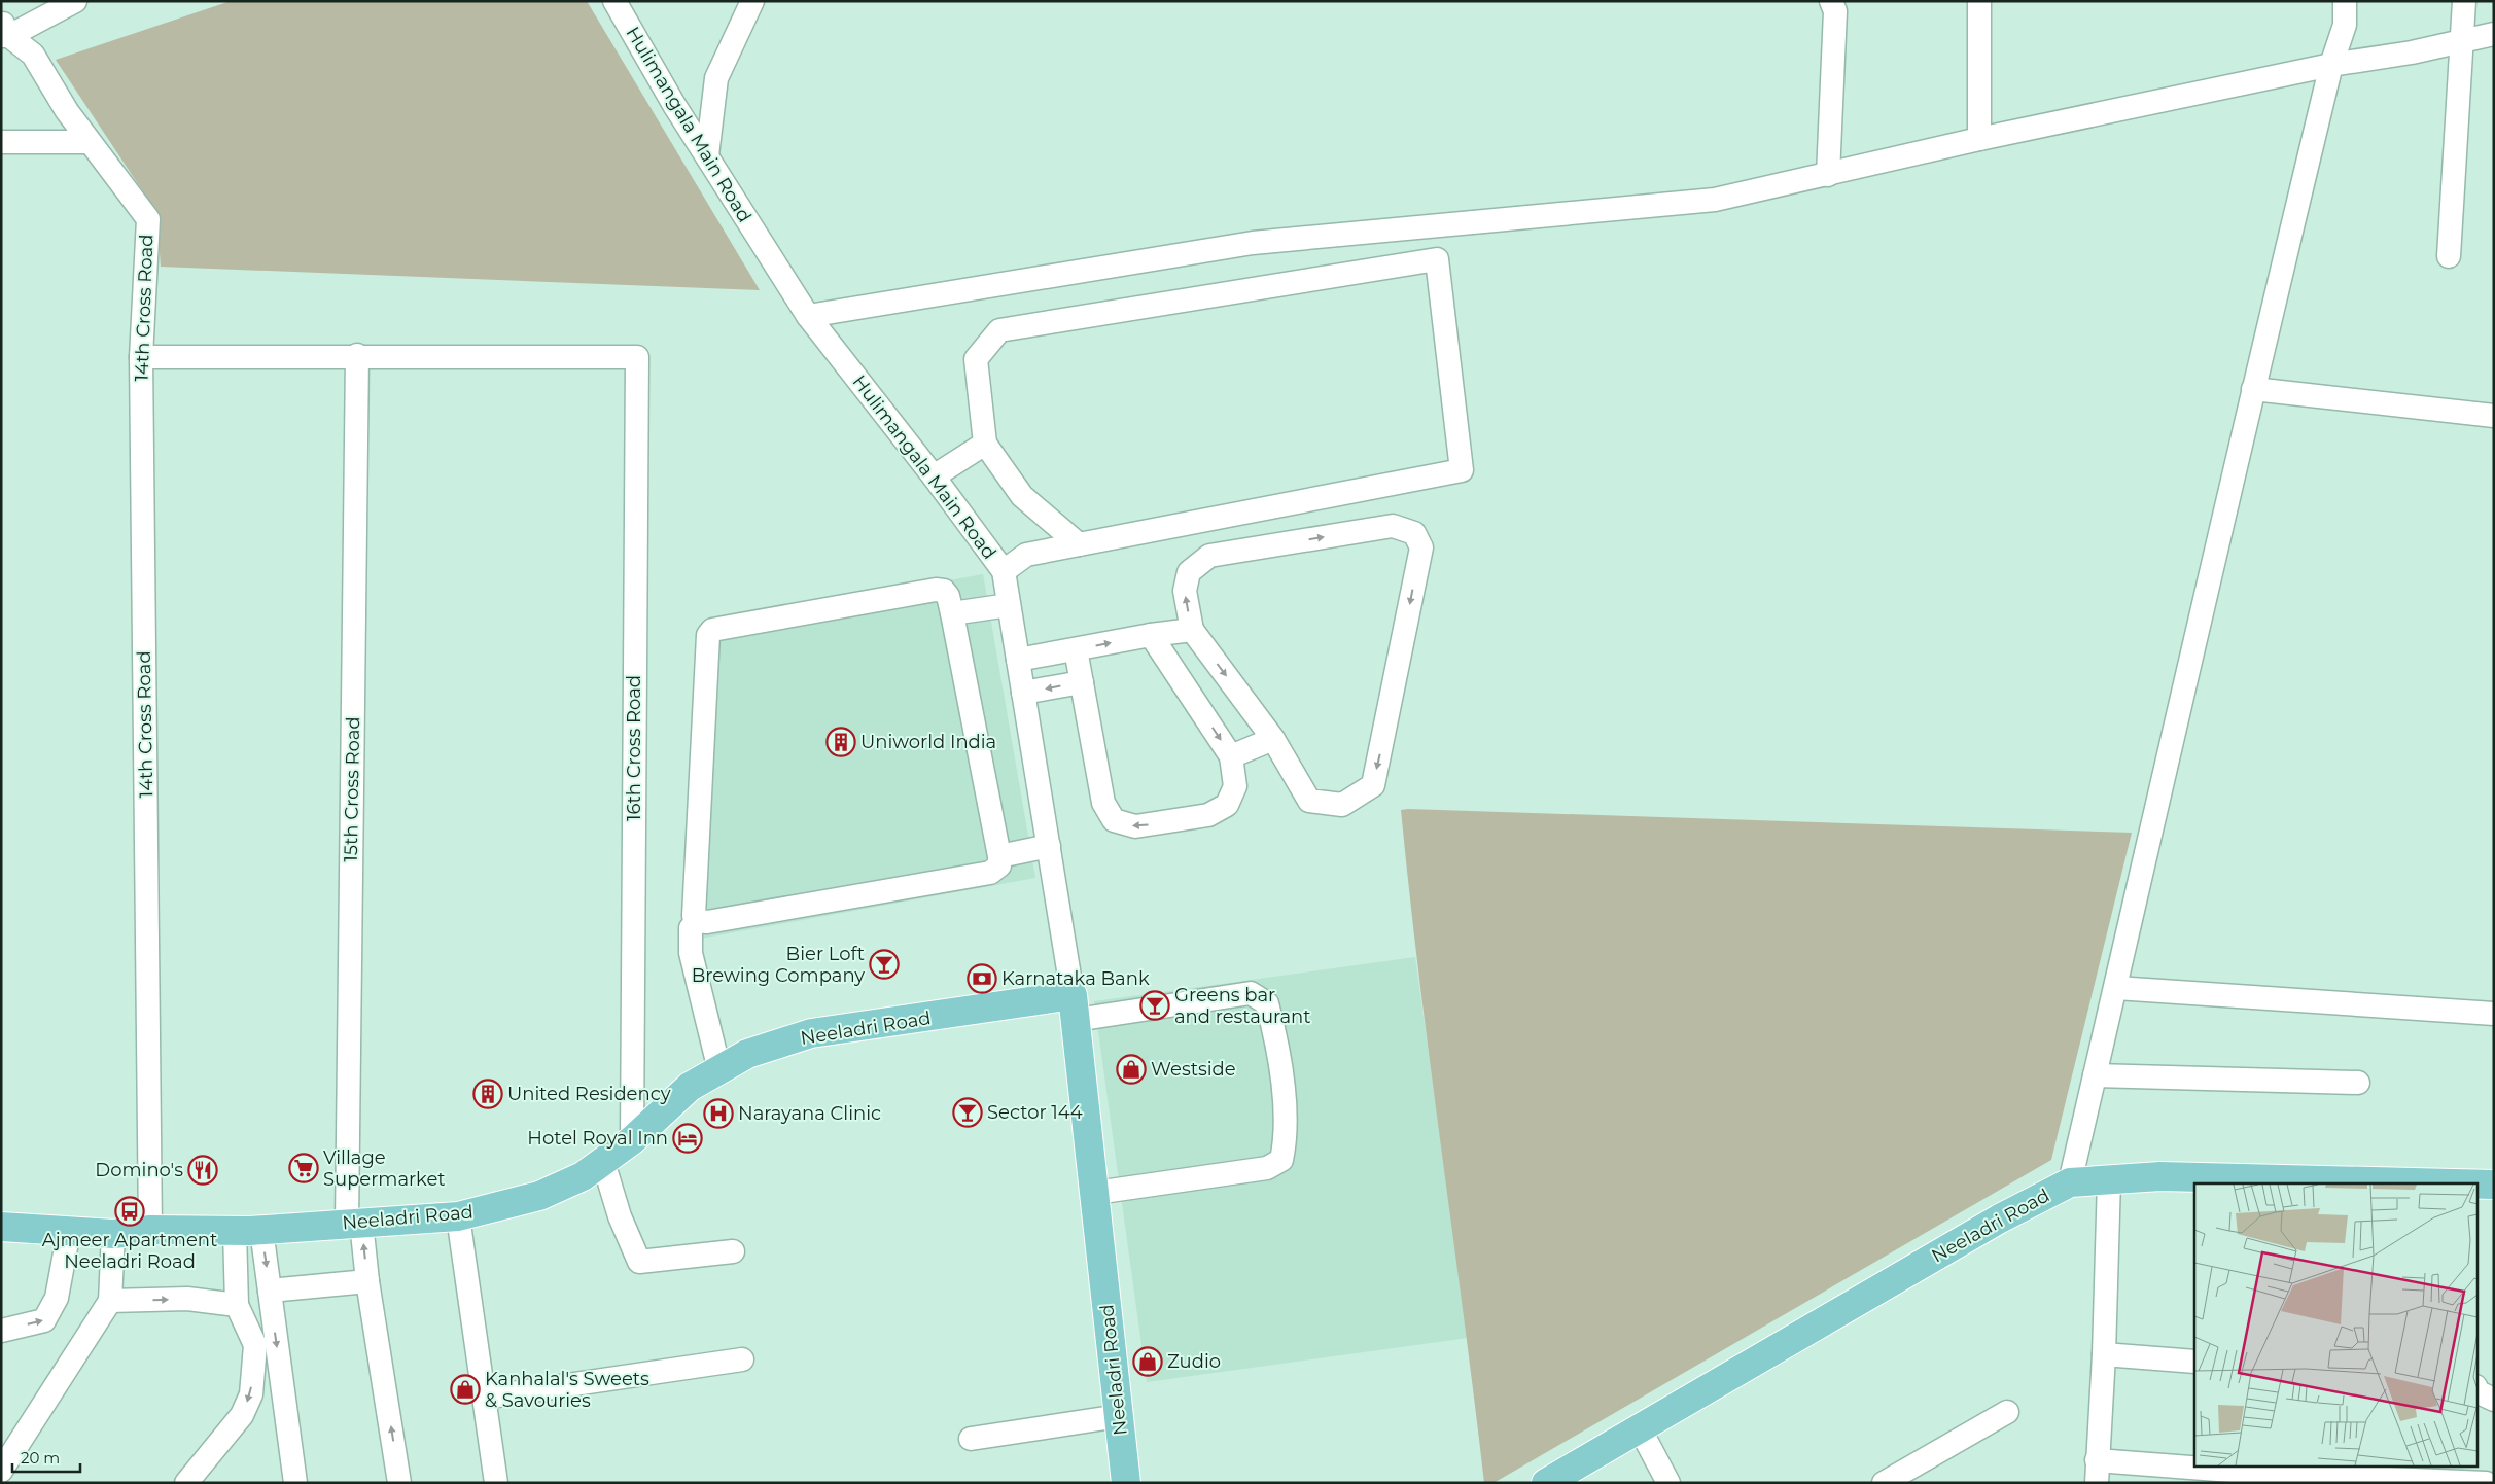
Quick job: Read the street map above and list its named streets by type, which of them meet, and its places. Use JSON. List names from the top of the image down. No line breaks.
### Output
{"streets":{"main road":["Neeladri Road"],"street":["Hulimangala Main Road","14th Cross Road","16th Cross Road","15th Cross Road"]},"crossings":[["Hulimangala Main Road","Neeladri Road"],["14th Cross Road","Neeladri Road"],["16th Cross Road","15th Cross Road"],["16th Cross Road","Neeladri Road"],["15th Cross Road","Neeladri Road"]],"places":{"building":["Uniworld India","United Residency"],"bar":["Bier Loft Brewing Company","Greens bar and restaurant","Sector 144"],"bank":["Karnataka Bank"],"shop":["Westside","Zudio","Kanhalal's Sweets & Savouries"],"hospital":["Narayana Clinic"],"hotel":["Hotel Royal Inn"],"supermarket":["Village Supermarket"],"restaurant":["Domino's"],"bus stop":["Ajmeer Apartment Neeladri Road"]},"scale_bar":"20 m"}
